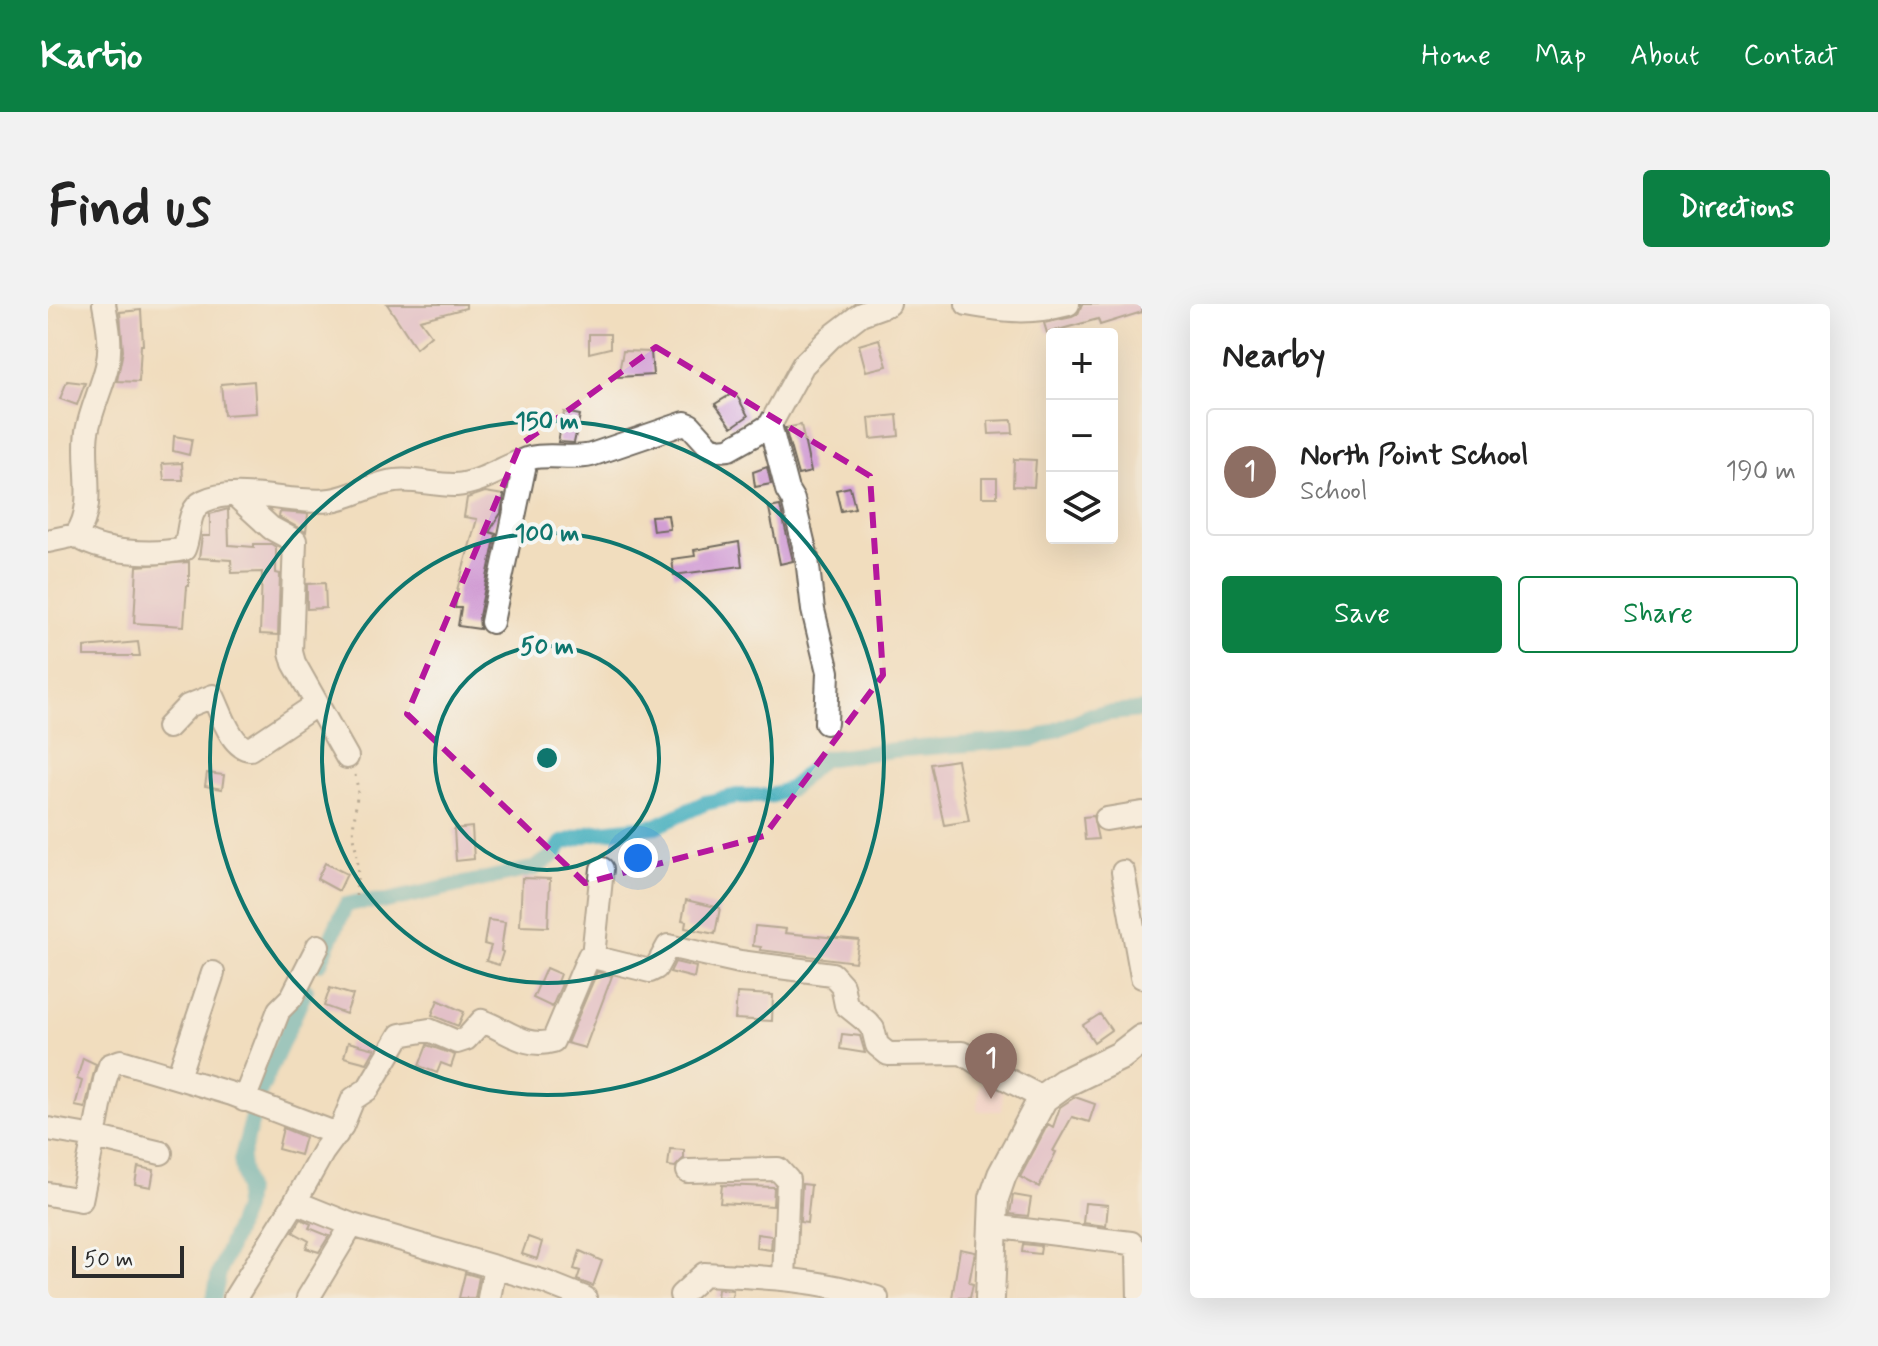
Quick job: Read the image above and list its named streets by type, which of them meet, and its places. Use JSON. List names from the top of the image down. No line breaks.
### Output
{"scale_bar":"50 m","page":{"header":"Kartio","nav":["Home","Map","About","Contact"],"buttons":["Directions",["Save","Share"]],"title":"Find us","heading":"Nearby","map_buttons":["+","−"],"list":[{"mark":"1","name":"North Point School","note":"School","value":"190 m"}],"pins":"1","scale":"50 m"},"rings":["150 m","100 m","50 m"]}
